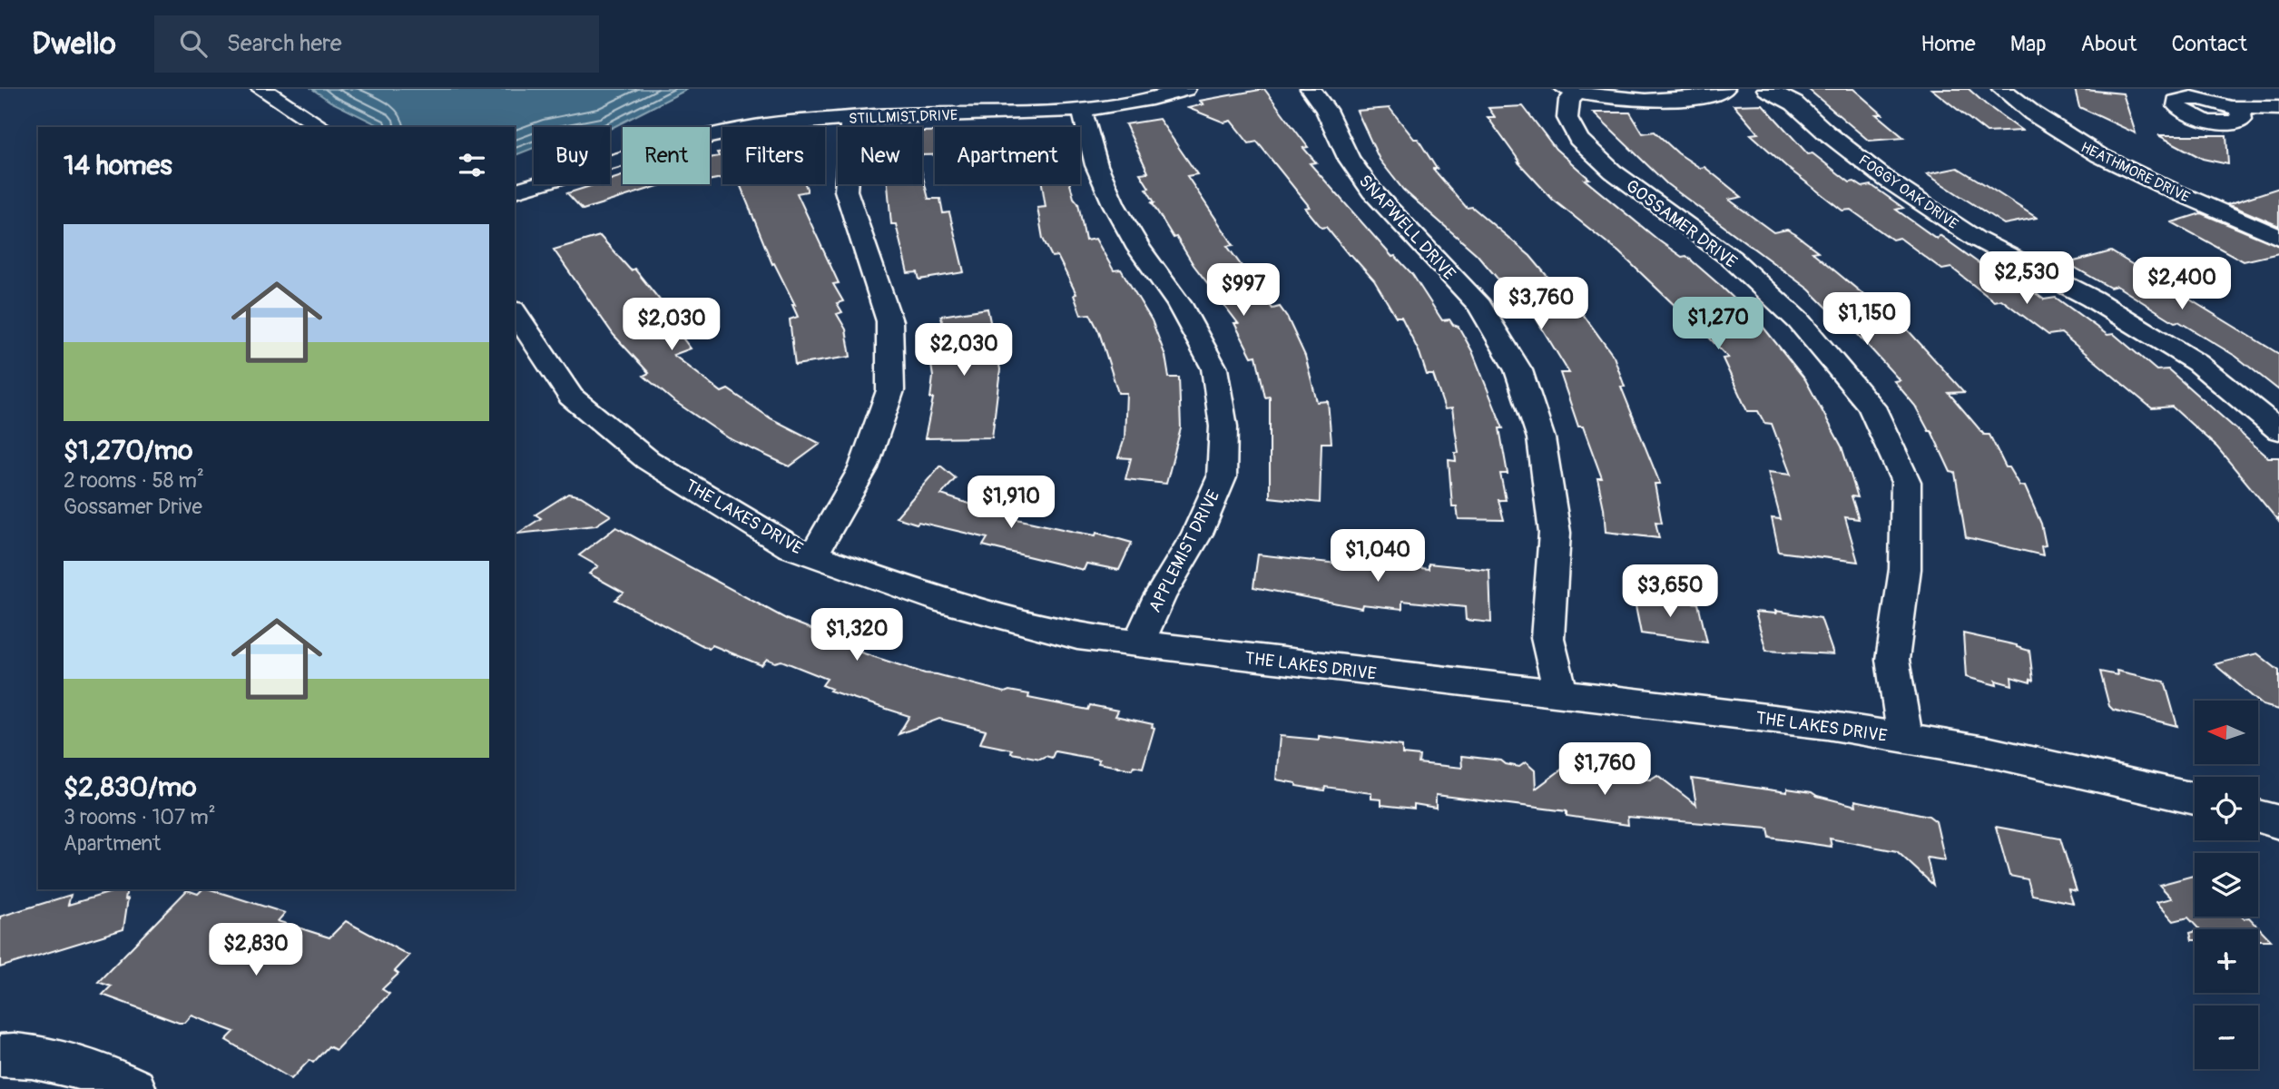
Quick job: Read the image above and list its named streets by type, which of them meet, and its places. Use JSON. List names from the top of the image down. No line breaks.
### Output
{"streets":{"street":["STILLMIST DRIVE","HEATHMORE DRIVE","FOGGY OAK DRIVE","GOSSAMER DRIVE","SNAPWELL DRIVE","THE LAKES DRIVE","APPLEMIST DRIVE"]},"crossings":[["STILLMIST DRIVE","APPLEMIST DRIVE"],["GOSSAMER DRIVE","THE LAKES DRIVE"],["SNAPWELL DRIVE","THE LAKES DRIVE"],["THE LAKES DRIVE","APPLEMIST DRIVE"]],"north":"left","page":{"header":"Dwello","search":"Search here","nav":["Home","Map","About","Contact"],"chip":["Buy","Rent","Filters","New","Apartment"],"heading":"14 homes","list":[{"name":"$1,270/mo","note":"2 rooms · 58 m² · Gossamer Drive"},{"name":"$2,830/mo","note":"3 rooms · 107 m² · Apartment"}],"price":["$2,530","$2,400","$997","$3,760","$1,150","$1,270","$2,030","$2,030","$1,910","$1,040","$3,650","$1,320","$1,760","$2,830"],"map_buttons":["+","−"]}}
